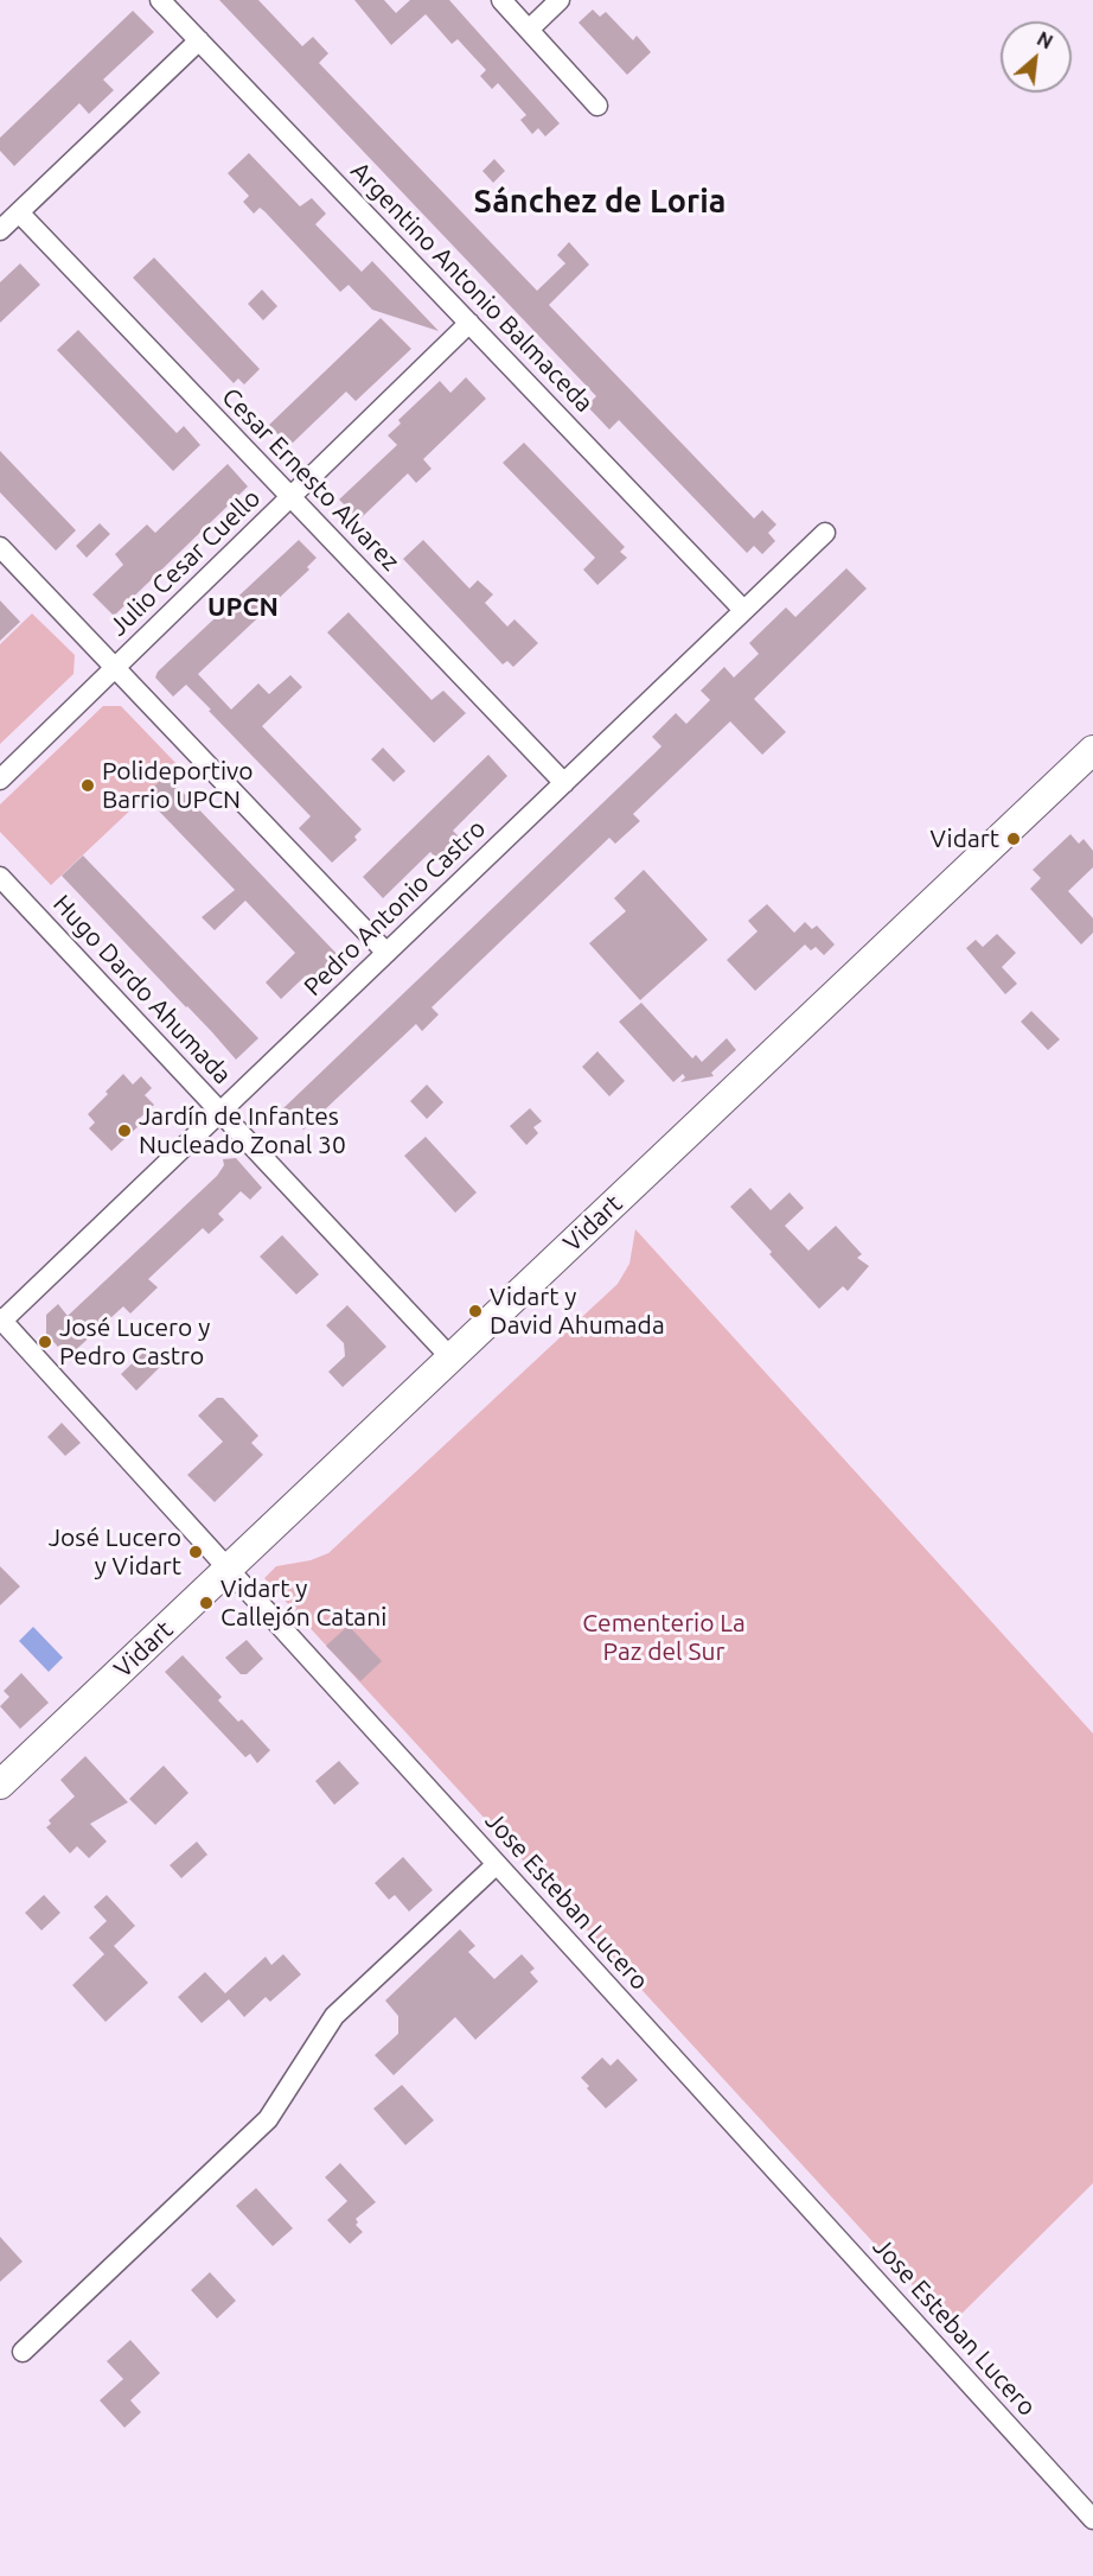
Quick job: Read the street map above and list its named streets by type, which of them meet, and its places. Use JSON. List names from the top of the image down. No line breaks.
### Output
{"streets":{"street":["Argentino Antonio Balmaceda","Cesar Ernesto Alvarez","Julio Cesar Cuello","Pedro Antonio Castro","Hugo Dardo Ahumada","Vidart","Jose Esteban Lucero"]},"crossings":[["Argentino Antonio Balmaceda","Julio Cesar Cuello"],["Argentino Antonio Balmaceda","Pedro Antonio Castro"],["Cesar Ernesto Alvarez","Julio Cesar Cuello"],["Cesar Ernesto Alvarez","Pedro Antonio Castro"],["Pedro Antonio Castro","Hugo Dardo Ahumada"],["Pedro Antonio Castro","Jose Esteban Lucero"],["Hugo Dardo Ahumada","Vidart"],["Vidart","Jose Esteban Lucero"]],"districts":["Sánchez de Loria","UPCN"],"parks":["Cementerio La Paz del Sur"],"places":["Polideportivo Barrio UPCN","Vidart","Jardín de Infantes Nucleado Zonal 30","Vidart y David Ahumada","José Lucero y Pedro Castro","José Lucero y Vidart","Vidart y Callejón Catani"],"north":"top right"}
